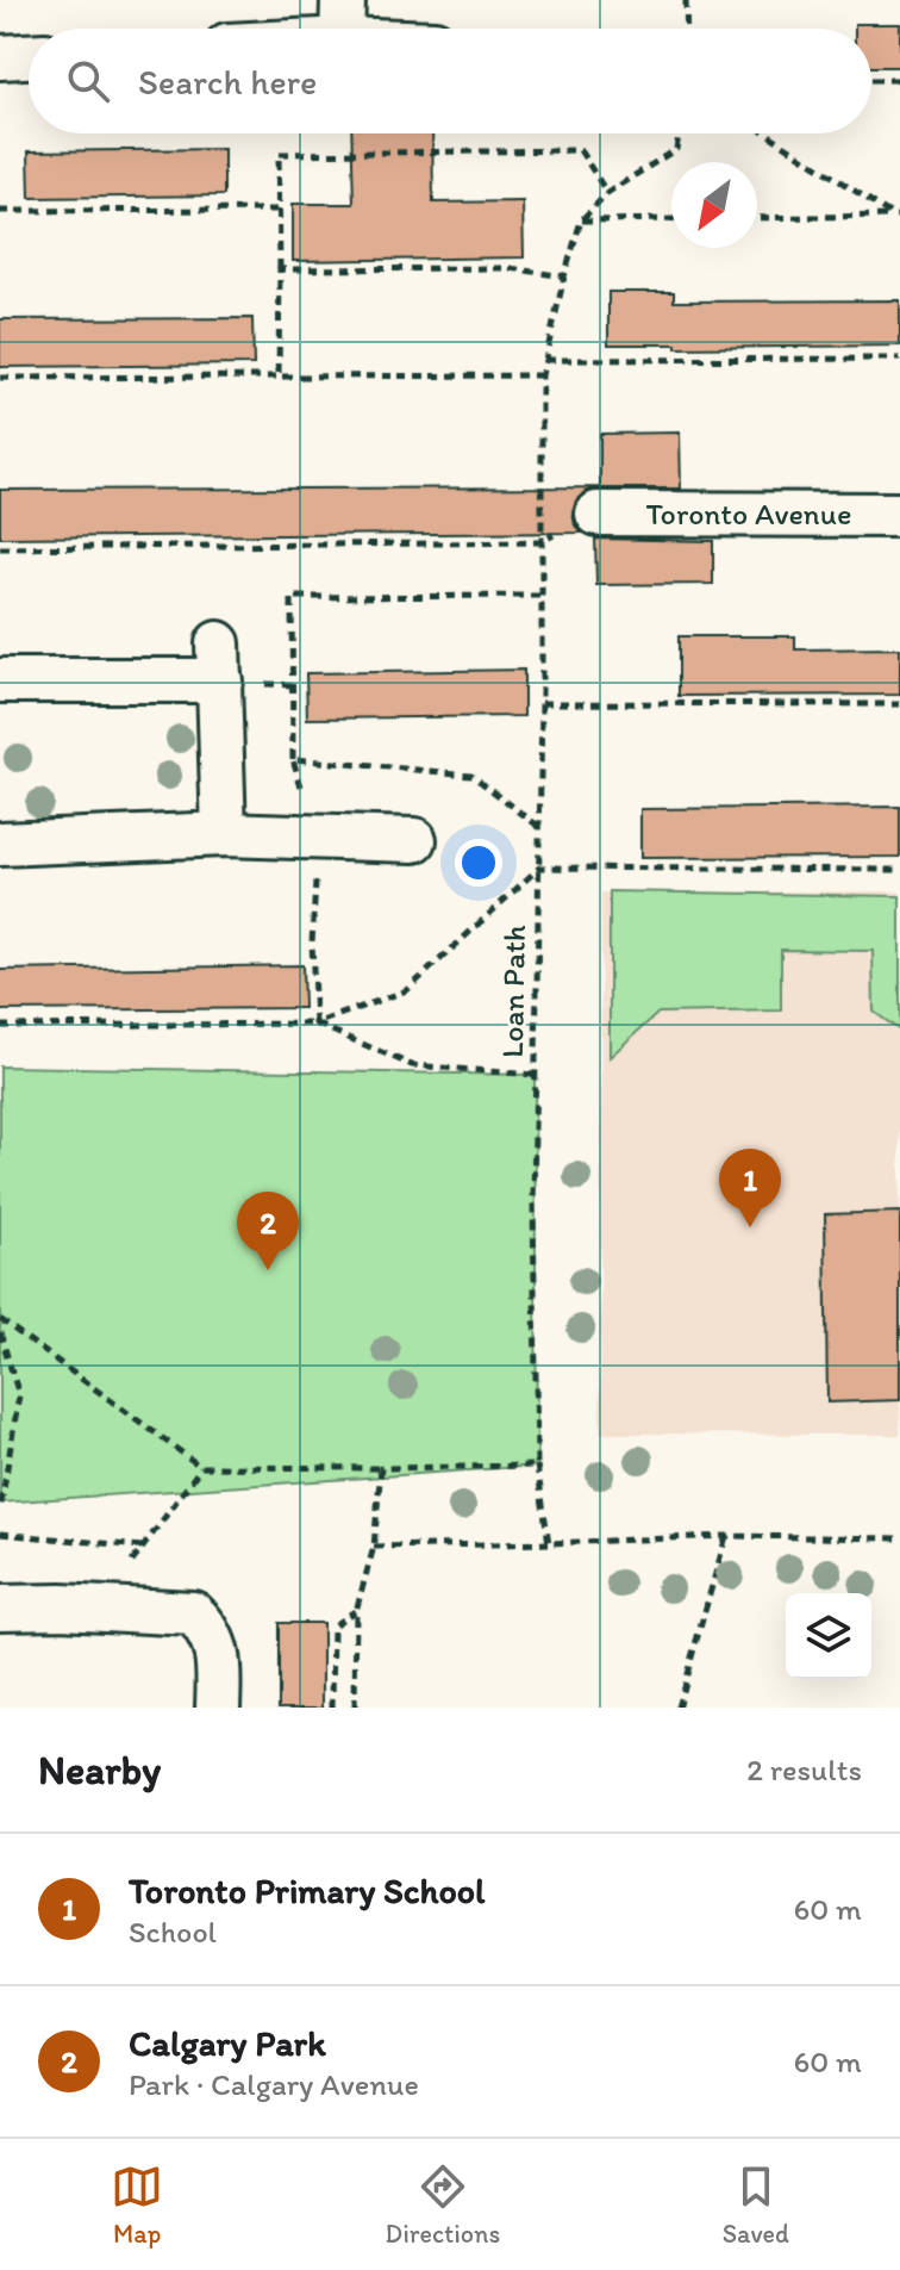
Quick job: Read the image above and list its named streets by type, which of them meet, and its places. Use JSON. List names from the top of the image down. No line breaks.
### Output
{"streets":{"street":["Toronto Avenue"],"path":["Loan Path"]},"north":"bottom left","page":{"search":"Search here","pins":["1","2"],"heading":["Nearby","2 results"],"list":[{"mark":"1","name":"Toronto Primary School","note":"School","value":"60 m"},{"mark":"2","name":"Calgary Park","note":"Park · Calgary Avenue","value":"60 m"}],"nav":["Map","Directions","Saved"]}}
